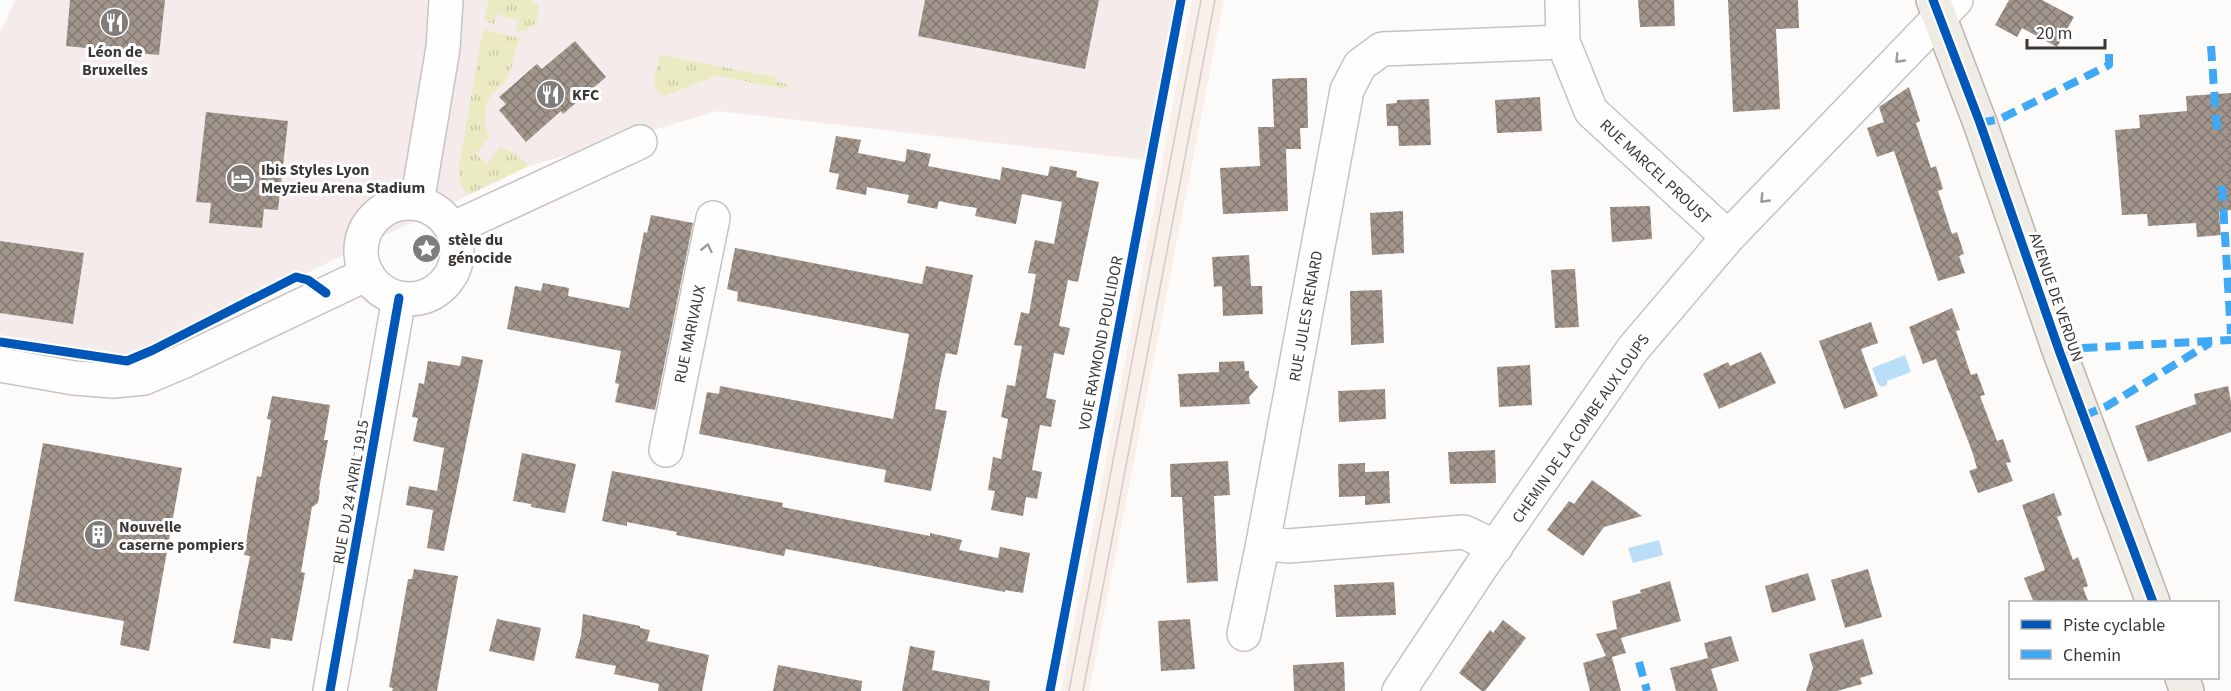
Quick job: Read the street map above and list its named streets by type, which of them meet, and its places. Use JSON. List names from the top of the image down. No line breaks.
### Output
{"streets":{"main road":["AVENUE DE VERDUN"],"street":["RUE MARCEL PROUST","RUE JULES RENARD","RUE MARIVAUX","CHEMIN DE LA COMBE AUX LOUPS","RUE DU 24 AVRIL 1915"],"cycle path":["VOIE RAYMOND POULIDOR"]},"crossings":[["RUE MARCEL PROUST","RUE JULES RENARD"],["RUE MARCEL PROUST","CHEMIN DE LA COMBE AUX LOUPS"],["AVENUE DE VERDUN","CHEMIN DE LA COMBE AUX LOUPS"]],"one_way":["RUE MARIVAUX","CHEMIN DE LA COMBE AUX LOUPS"],"places":{"restaurant":["Léon de Bruxelles","KFC"],"hotel":["Ibis Styles Lyon Meyzieu Arena Stadium"],"place":["stèle du génocide"],"building":["Nouvelle caserne pompiers"]},"legend":["Piste cyclable","Chemin"],"scale_bar":"20 m"}
